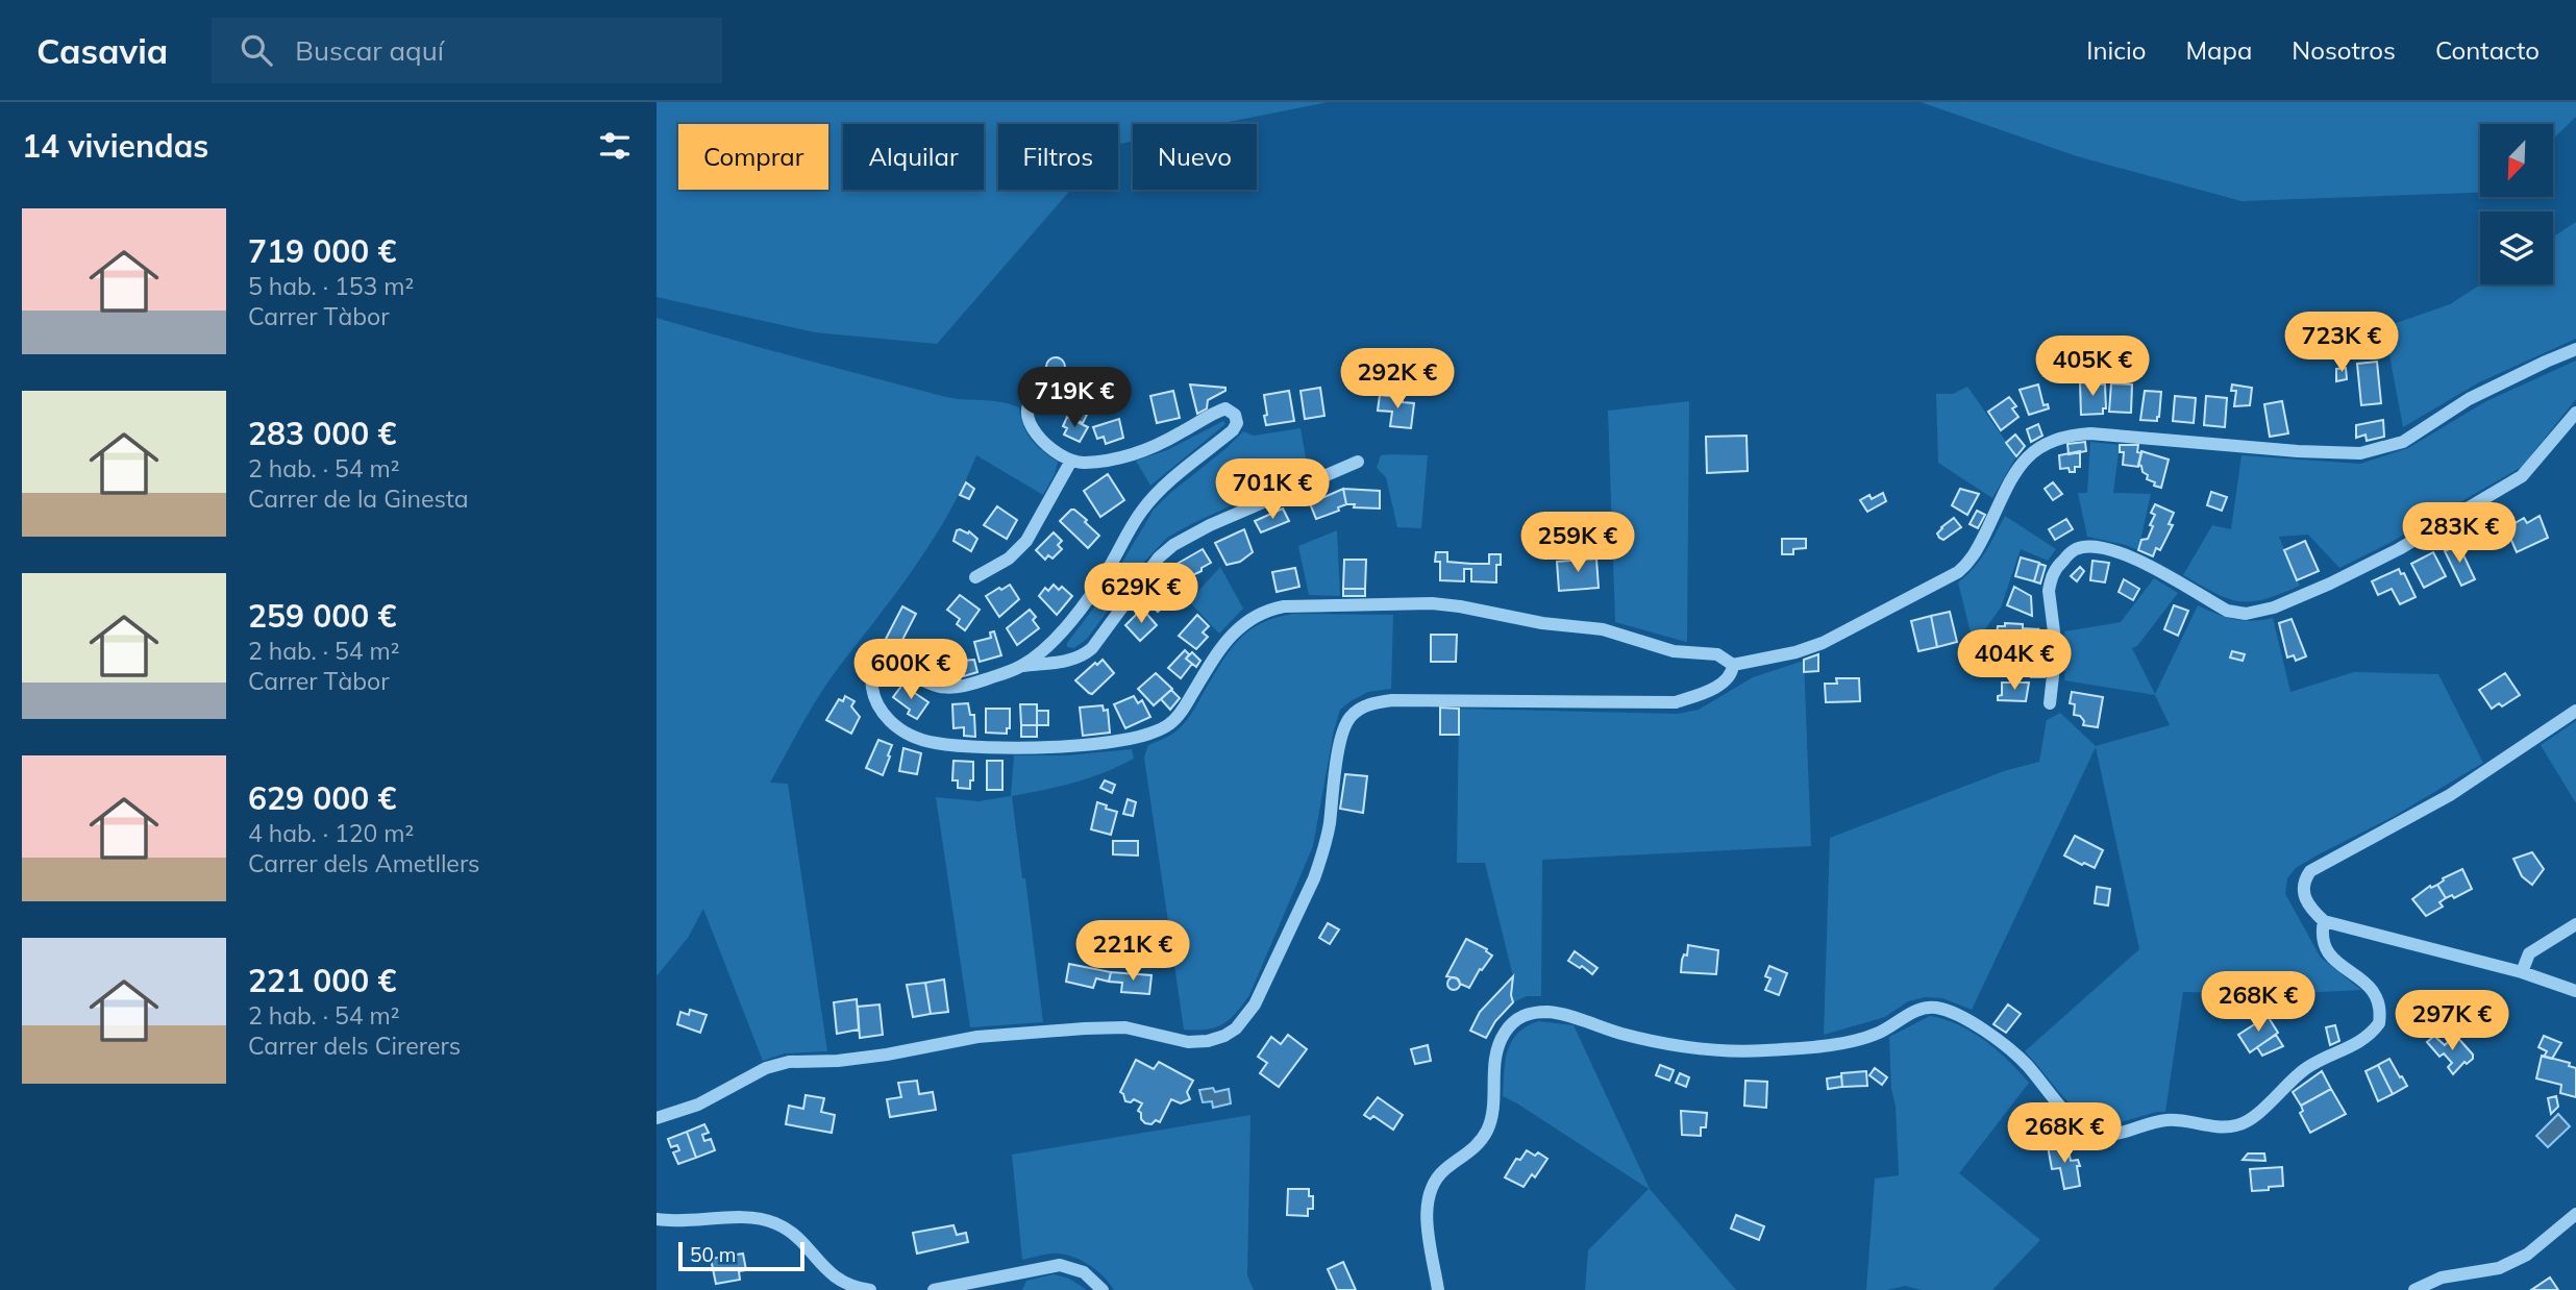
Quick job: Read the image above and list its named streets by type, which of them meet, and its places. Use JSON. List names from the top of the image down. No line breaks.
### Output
{"scale_bar":"50 m","north":"bottom left","page":{"header":"Casavia","search":"Buscar aquí","nav":["Inicio","Mapa","Nosotros","Contacto"],"heading":"14 viviendas","chip":["Comprar","Alquilar","Filtros","Nuevo"],"list":[{"name":"719 000 €","note":"5 hab. · 153 m² · Carrer Tàbor"},{"name":"283 000 €","note":"2 hab. · 54 m² · Carrer de la Ginesta"},{"name":"259 000 €","note":"2 hab. · 54 m² · Carrer Tàbor"},{"name":"629 000 €","note":"4 hab. · 120 m² · Carrer dels Ametllers"},{"name":"221 000 €","note":"2 hab. · 54 m² · Carrer dels Cirerers"}],"price":["723K €","405K €","292K €","719K €","701K €","283K €","259K €","629K €","404K €","600K €","221K €","268K €","297K €","268K €"],"scale":"50 m"}}
